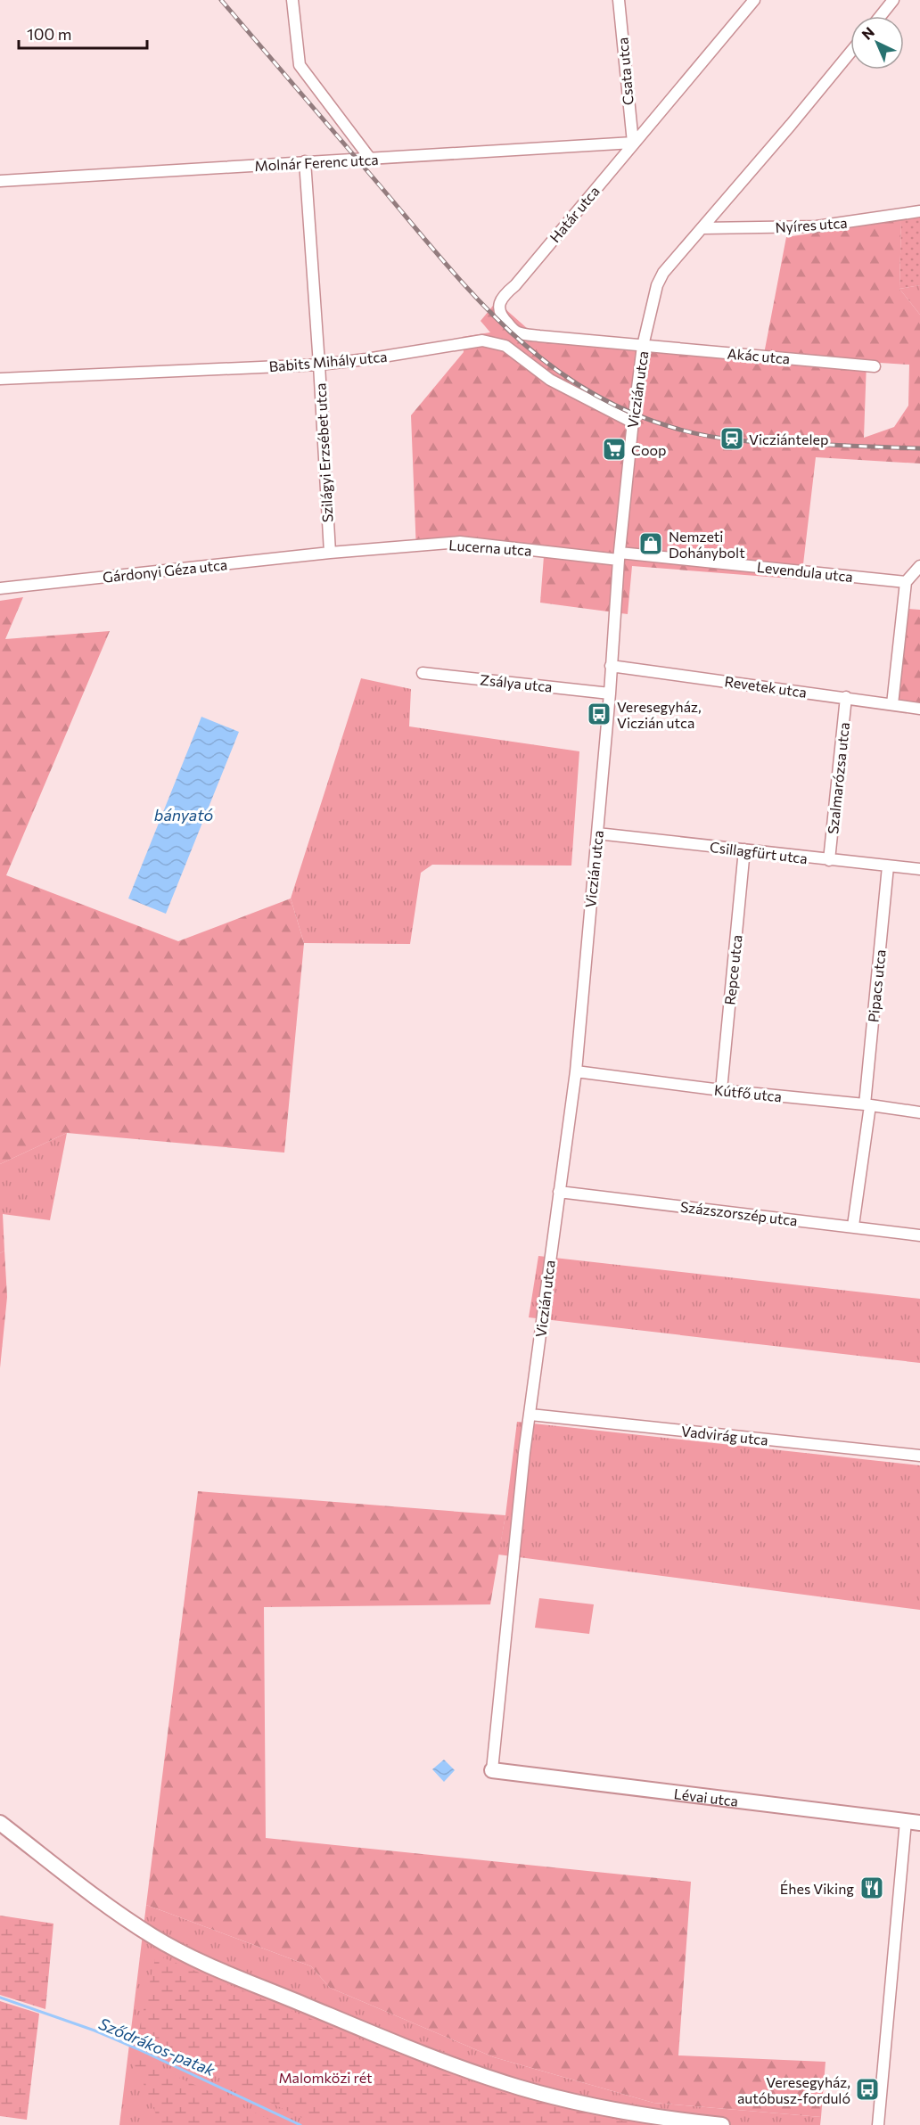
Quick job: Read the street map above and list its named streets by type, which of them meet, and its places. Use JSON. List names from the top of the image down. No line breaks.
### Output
{"streets":{"main road":["Lévai utca"],"street":["Csata utca","Molnár Ferenc utca","Határ utca","Nyíres utca","Akác utca","Babits Mihály utca","Viczián utca","Szilágyi Erzsébet utca","Lucerna utca","Gárdonyi Géza utca","Levendula utca","Zsálya utca","Revetek utca","Szalmarózsa utca","Csillagfürt utca","Repce utca","Pipacs utca","Kútfő utca","Százszorszép utca","Vadvirág utca"]},"crossings":[["Csata utca","Molnár Ferenc utca"],["Csata utca","Határ utca"],["Molnár Ferenc utca","Határ utca"],["Molnár Ferenc utca","Szilágyi Erzsébet utca"],["Határ utca","Akác utca"],["Határ utca","Viczián utca"],["Nyíres utca","Viczián utca"],["Akác utca","Viczián utca"],["Babits Mihály utca","Viczián utca"],["Babits Mihály utca","Szilágyi Erzsébet utca"],["Viczián utca","Lucerna utca"],["Viczián utca","Levendula utca"],["Viczián utca","Zsálya utca"],["Viczián utca","Revetek utca"],["Viczián utca","Csillagfürt utca"],["Viczián utca","Kútfő utca"],["Viczián utca","Százszorszép utca"],["Viczián utca","Vadvirág utca"],["Viczián utca","Lévai utca"],["Szilágyi Erzsébet utca","Lucerna utca"],["Szilágyi Erzsébet utca","Gárdonyi Géza utca"],["Lucerna utca","Gárdonyi Géza utca"],["Lucerna utca","Levendula utca"],["Revetek utca","Szalmarózsa utca"],["Szalmarózsa utca","Csillagfürt utca"],["Csillagfürt utca","Repce utca"],["Csillagfürt utca","Pipacs utca"],["Repce utca","Kútfő utca"],["Pipacs utca","Kútfő utca"],["Pipacs utca","Százszorszép utca"]],"water":["bányató","Sződrákos-patak"],"parks":["Malomközi rét"],"places":{"station":["Vicziántelep"],"supermarket":["Coop"],"shop":["Nemzeti Dohánybolt"],"bus stop":["Veresegyház, Viczián utca","Veresegyház, autóbusz-forduló"],"restaurant":["Éhes Viking"]},"scale_bar":"100 m","north":"top left"}
